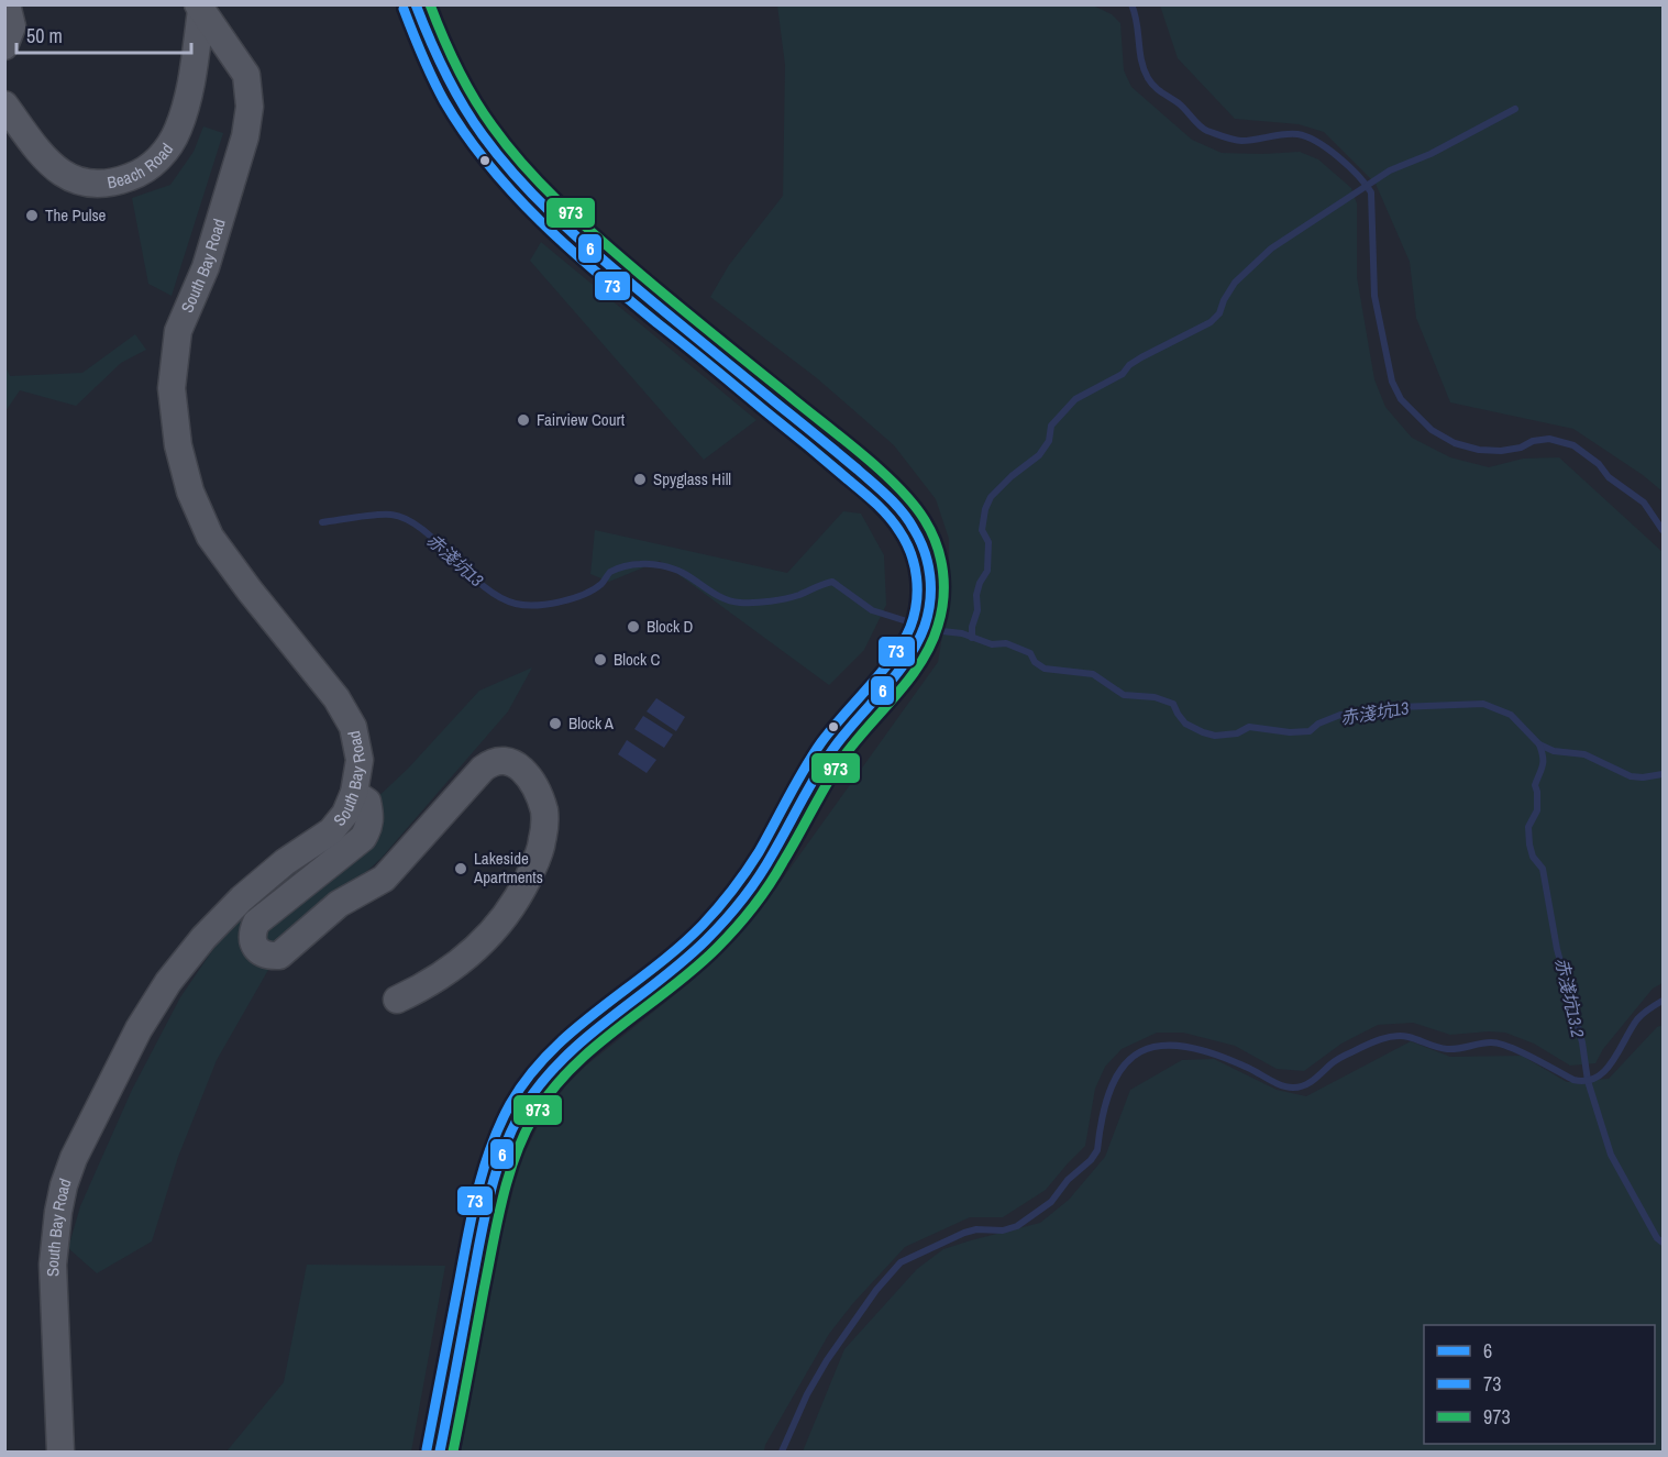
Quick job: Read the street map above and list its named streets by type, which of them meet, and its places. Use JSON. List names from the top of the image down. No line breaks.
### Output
{"streets":{"street":["Beach Road","South Bay Road"]},"crossings":[["Beach Road","South Bay Road"]],"water":["赤淺坑13","赤淺坑13.2"],"places":["The Pulse","Fairview Court","Spyglass Hill","Block D","Block C","Block A","Lakeside Apartments"],"lines":["transit line 6","transit line 973","transit line 73"],"legend":["6","73","973"],"scale_bar":"50 m"}
